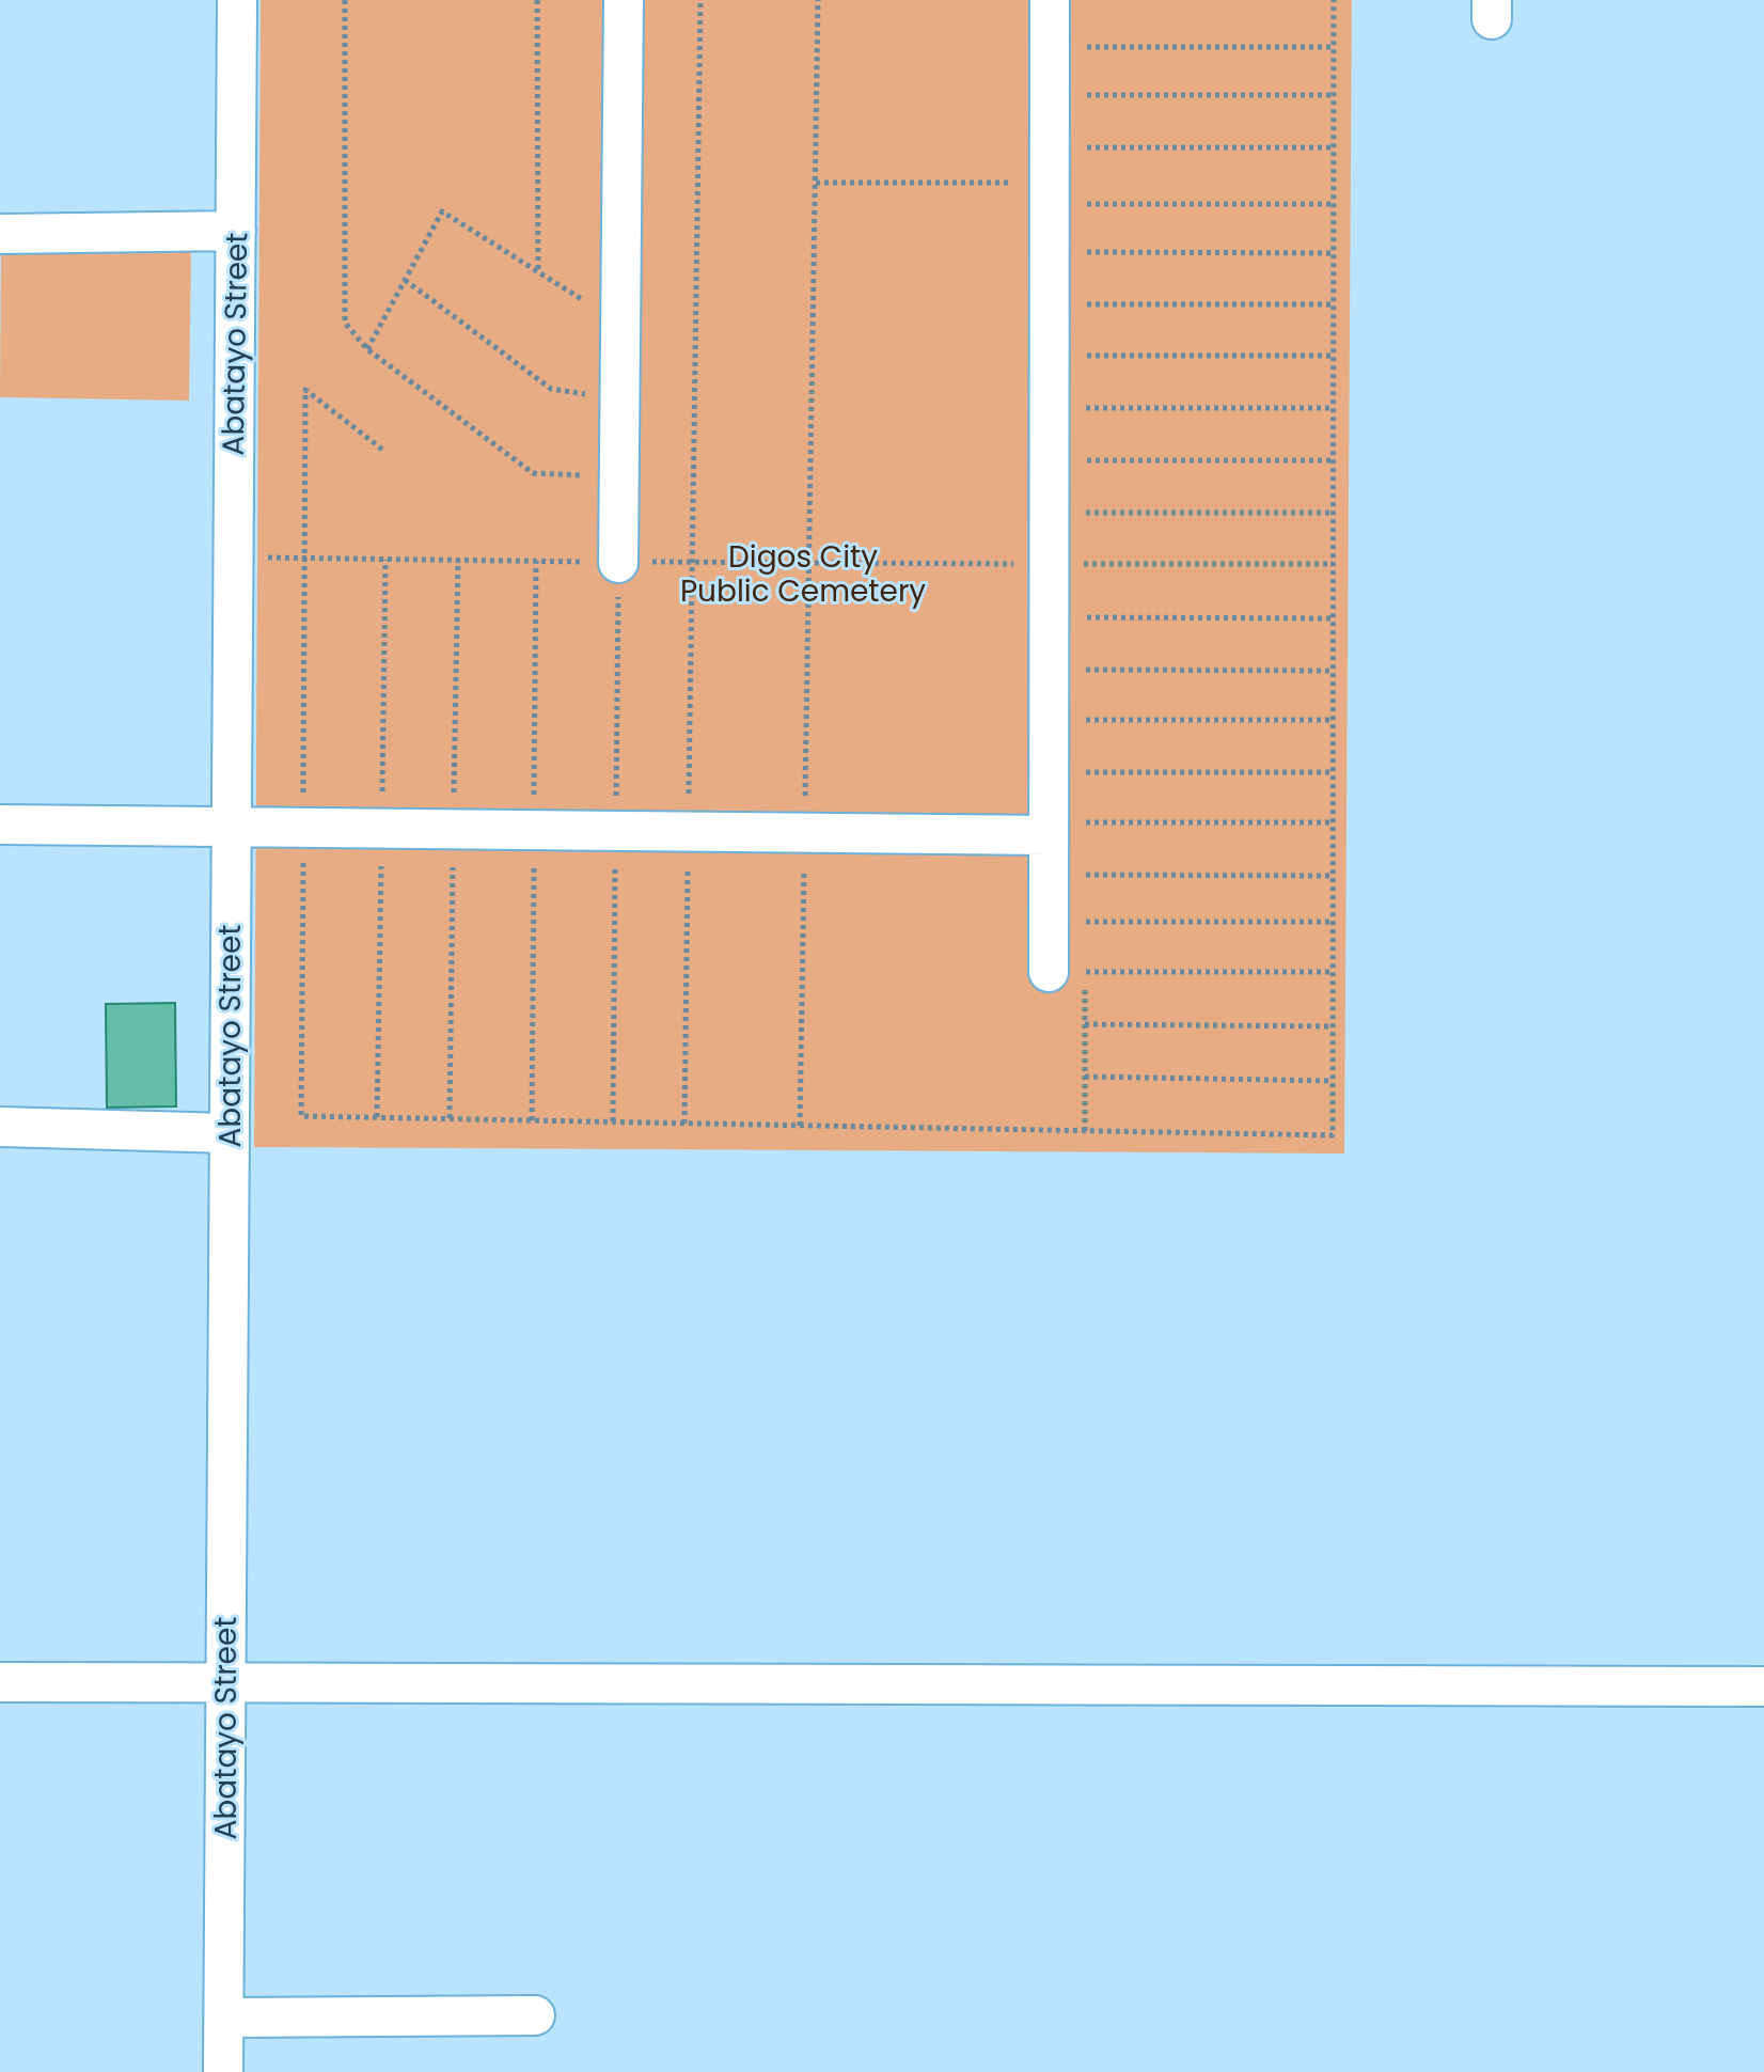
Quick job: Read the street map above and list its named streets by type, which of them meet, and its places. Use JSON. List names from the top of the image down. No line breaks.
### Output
{"streets":{"street":["Abatayo Street"]},"parks":["Digos City Public Cemetery"]}
